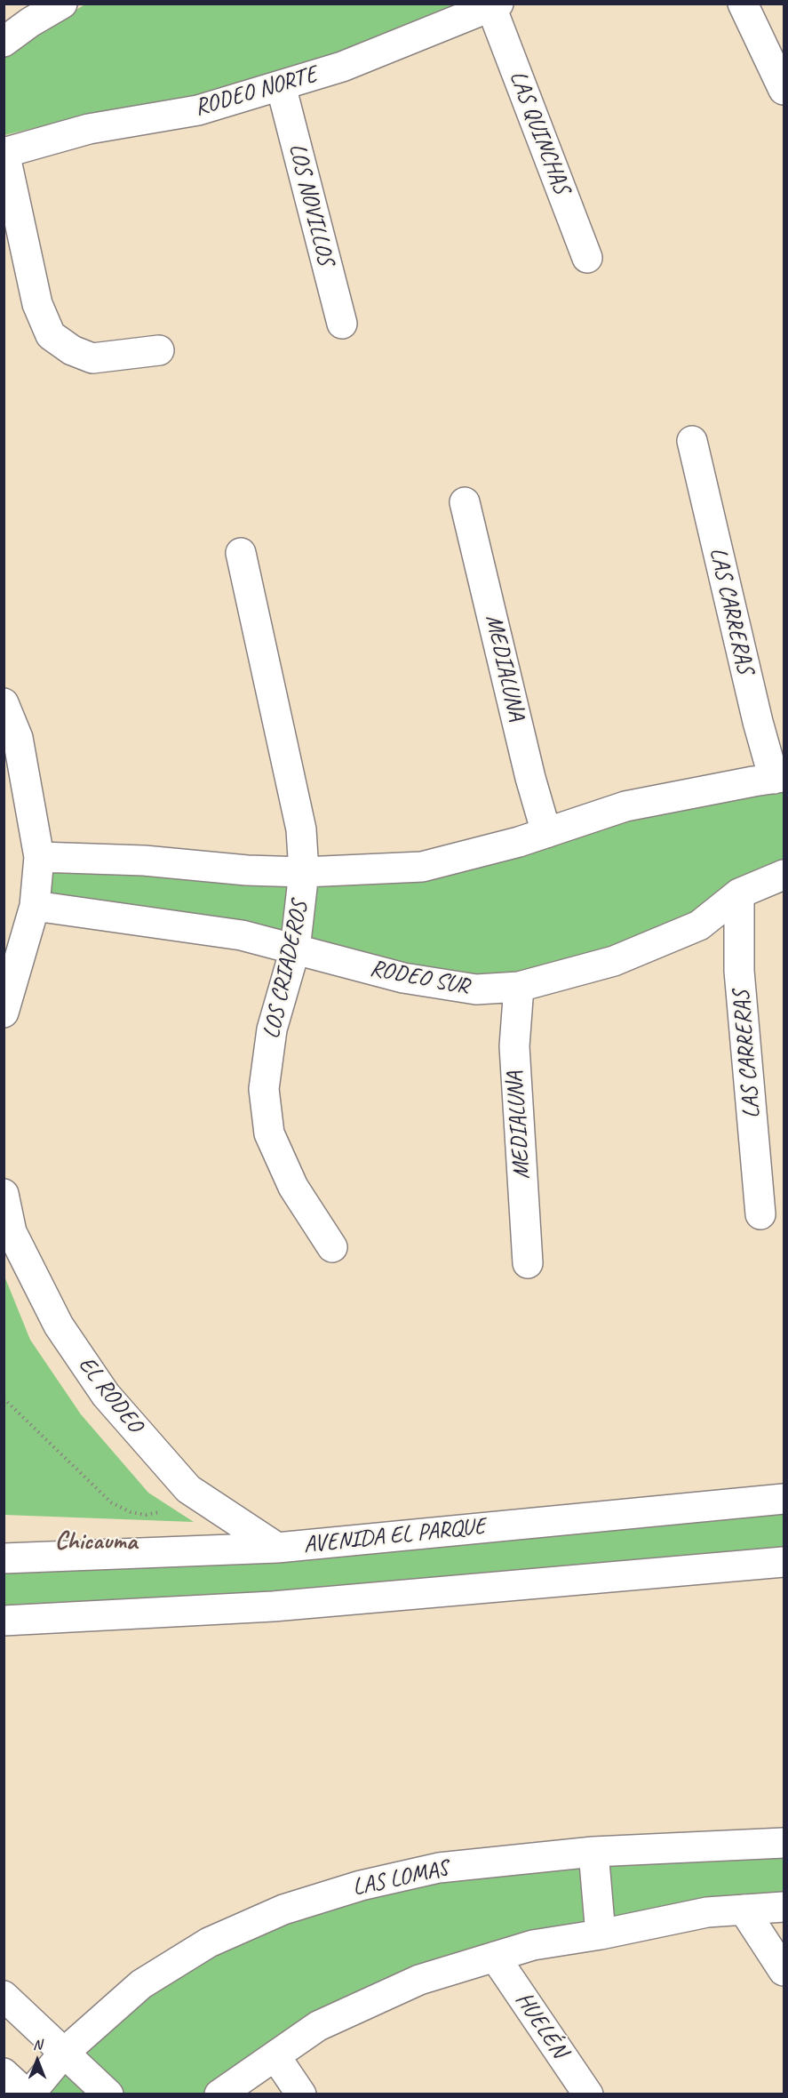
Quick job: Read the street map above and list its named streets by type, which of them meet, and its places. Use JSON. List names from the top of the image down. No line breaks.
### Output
{"streets":{"street":["RODEO NORTE","LAS QUINCHAS","LOS NOVILLOS","LAS CARRERAS","MEDIALUNA","LOS CRIADEROS","RODEO SUR","EL RODEO","AVENIDA EL PARQUE","LAS LOMAS","HUELÉN"]},"crossings":[["RODEO NORTE","LAS QUINCHAS"],["RODEO NORTE","LOS NOVILLOS"],["LAS CARRERAS","RODEO SUR"],["MEDIALUNA","RODEO SUR"],["LOS CRIADEROS","RODEO SUR"],["EL RODEO","AVENIDA EL PARQUE"]],"districts":["Chicauma"],"north":"top"}
